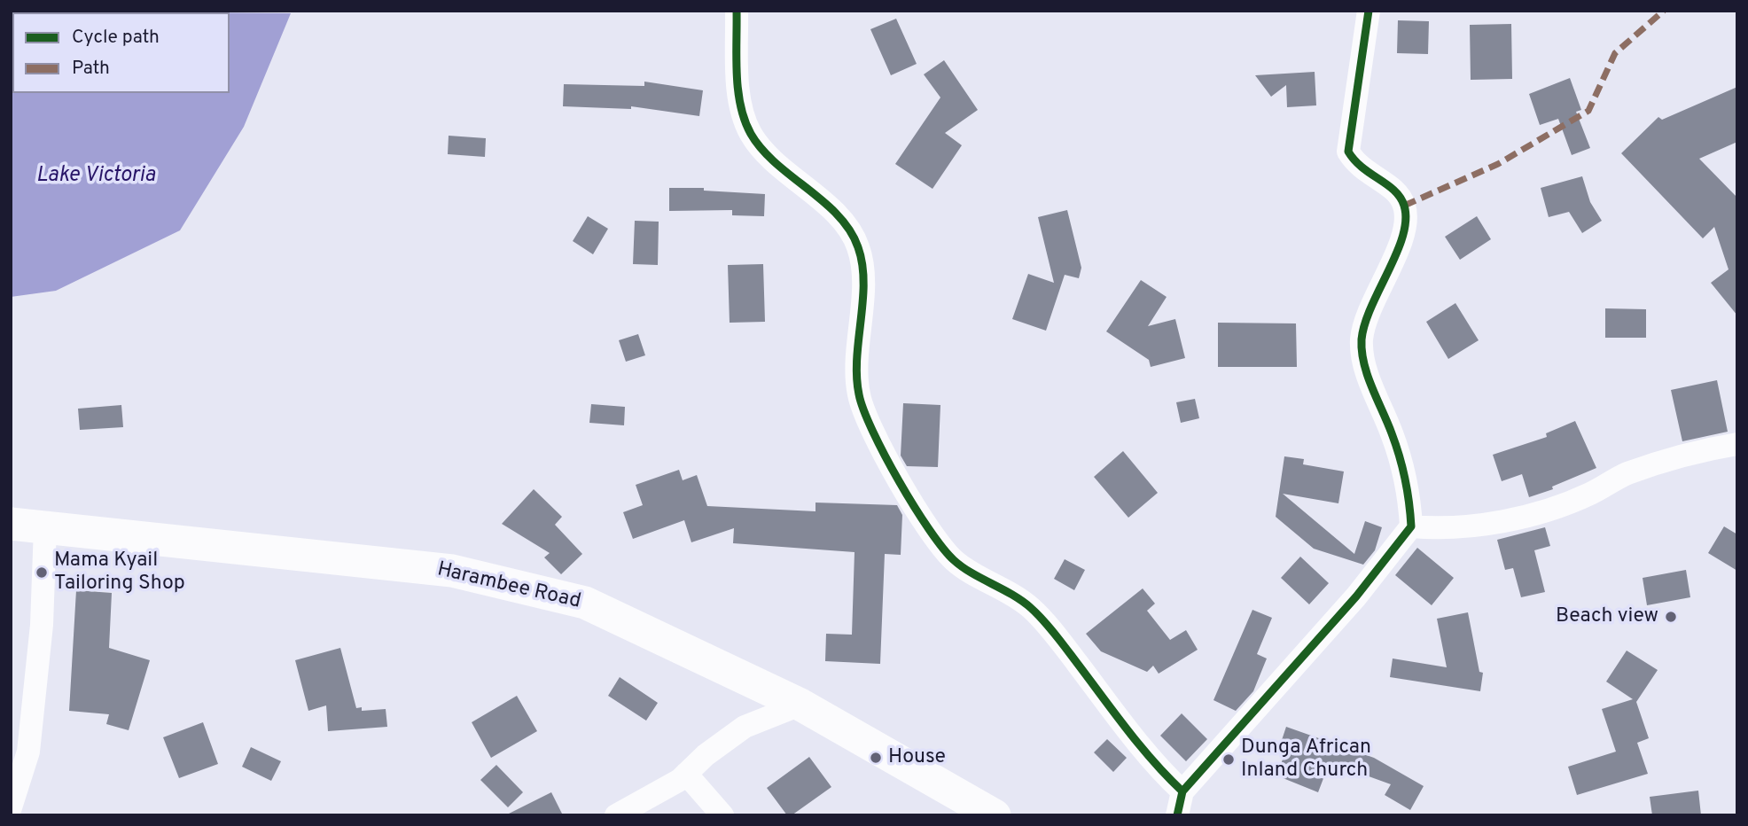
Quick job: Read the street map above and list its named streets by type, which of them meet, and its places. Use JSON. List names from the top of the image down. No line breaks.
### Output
{"streets":{"main road":["Harambee Road"]},"water":["Lake Victoria"],"places":["Mama Kyail Tailoring Shop","Beach view","House","Dunga African Inland Church"],"legend":["Cycle path","Path"]}
